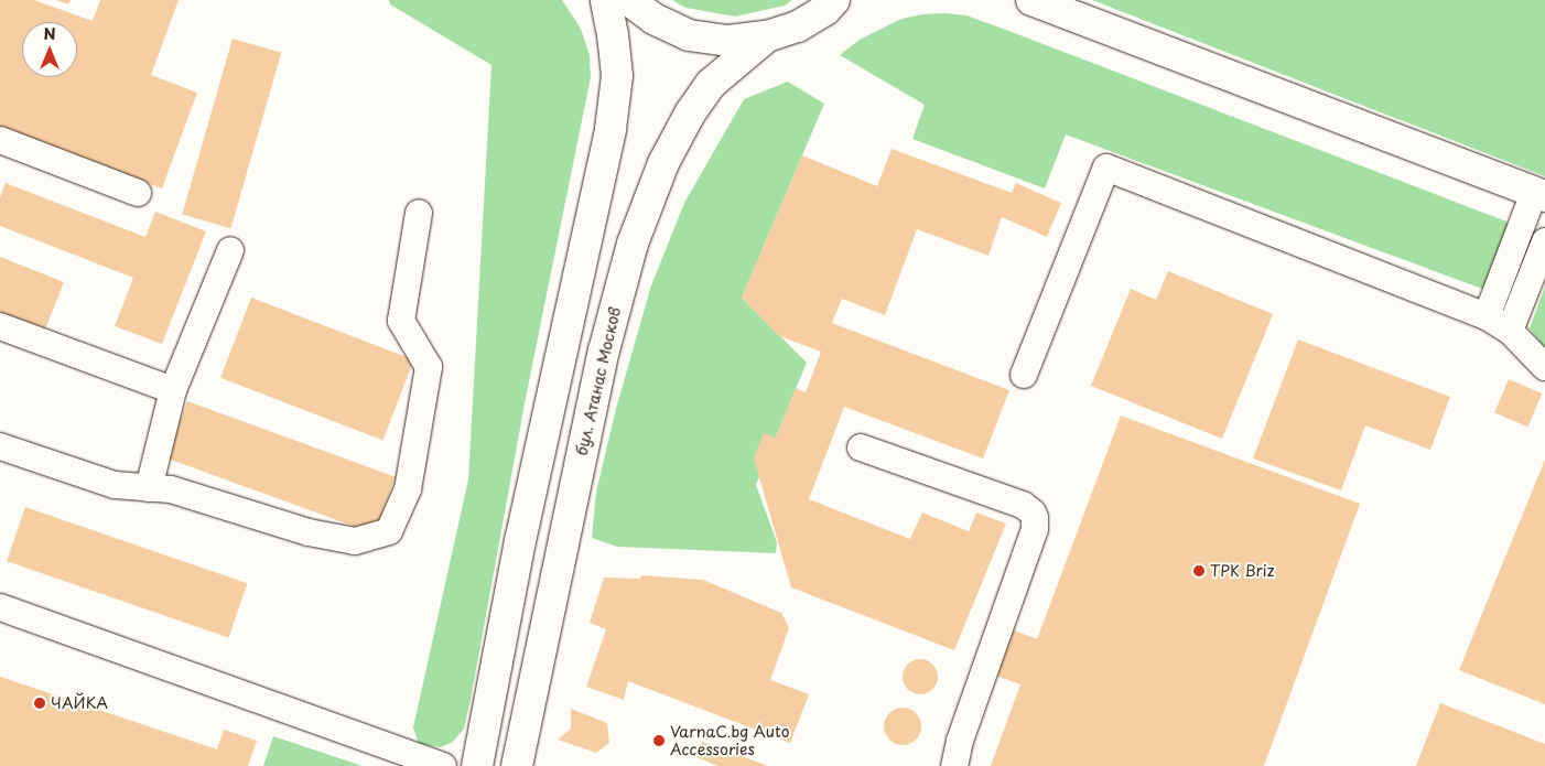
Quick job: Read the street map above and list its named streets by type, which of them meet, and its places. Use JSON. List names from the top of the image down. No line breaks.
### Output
{"streets":{"main road":["бул. Атанас Москов"]},"places":["TPK Briz","ЧАЙКА","VarnaC.bg Auto Accessories"],"north":"top"}
